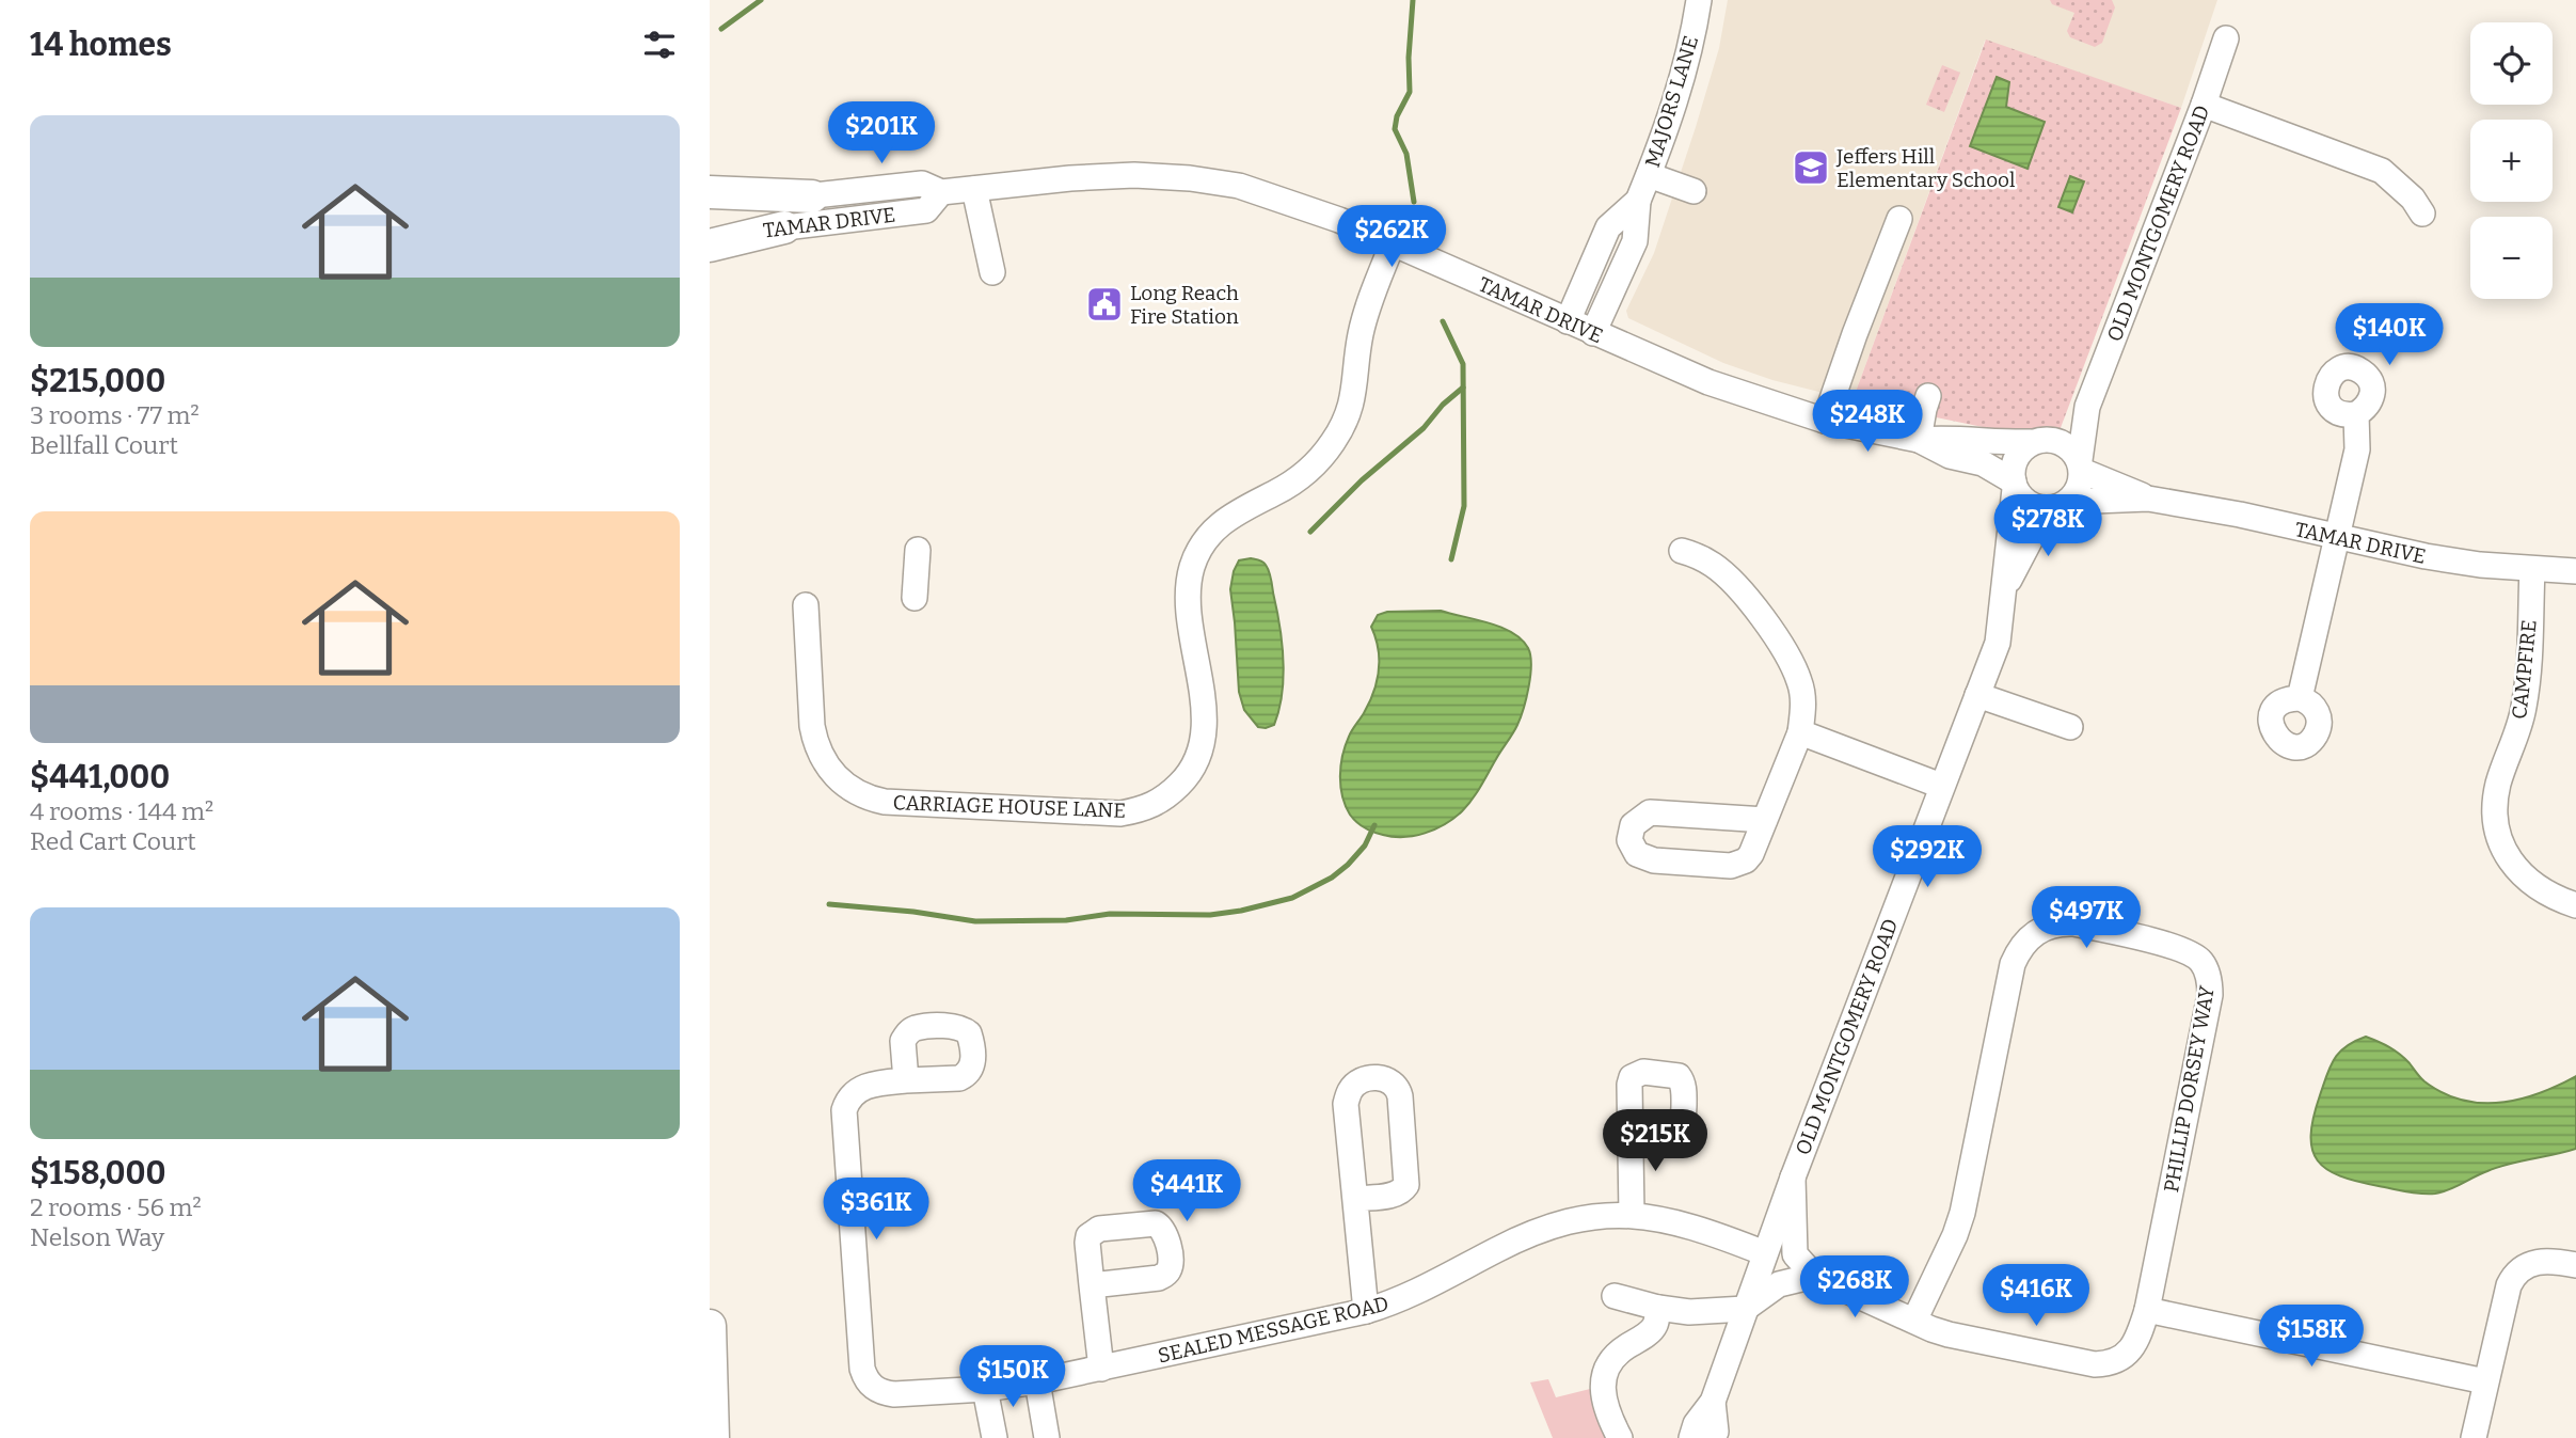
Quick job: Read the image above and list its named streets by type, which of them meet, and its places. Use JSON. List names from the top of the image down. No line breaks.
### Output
{"streets":{"street":["MAJORS LANE","TAMAR DRIVE","OLD MONTGOMERY ROAD","CAMPFIRE","CARRIAGE HOUSE LANE","PHILLIP DORSEY WAY","SEALED MESSAGE ROAD"]},"crossings":[["MAJORS LANE","TAMAR DRIVE"],["TAMAR DRIVE","OLD MONTGOMERY ROAD"],["TAMAR DRIVE","CAMPFIRE"],["TAMAR DRIVE","CARRIAGE HOUSE LANE"],["OLD MONTGOMERY ROAD","SEALED MESSAGE ROAD"]],"places":{"school or university":["Jeffers Hill Elementary School"],"public building":["Long Reach Fire Station"]},"page":{"heading":"14 homes","map_buttons":["+","−"],"list":[{"name":"$215,000","note":"3 rooms · 77 m² · Bellfall Court"},{"name":"$441,000","note":"4 rooms · 144 m² · Red Cart Court"},{"name":"$158,000","note":"2 rooms · 56 m² · Nelson Way"}],"price":["$201K","$262K","$140K","$248K","$278K","$292K","$497K","$215K","$441K","$361K","$268K","$416K","$158K","$150K"]}}
